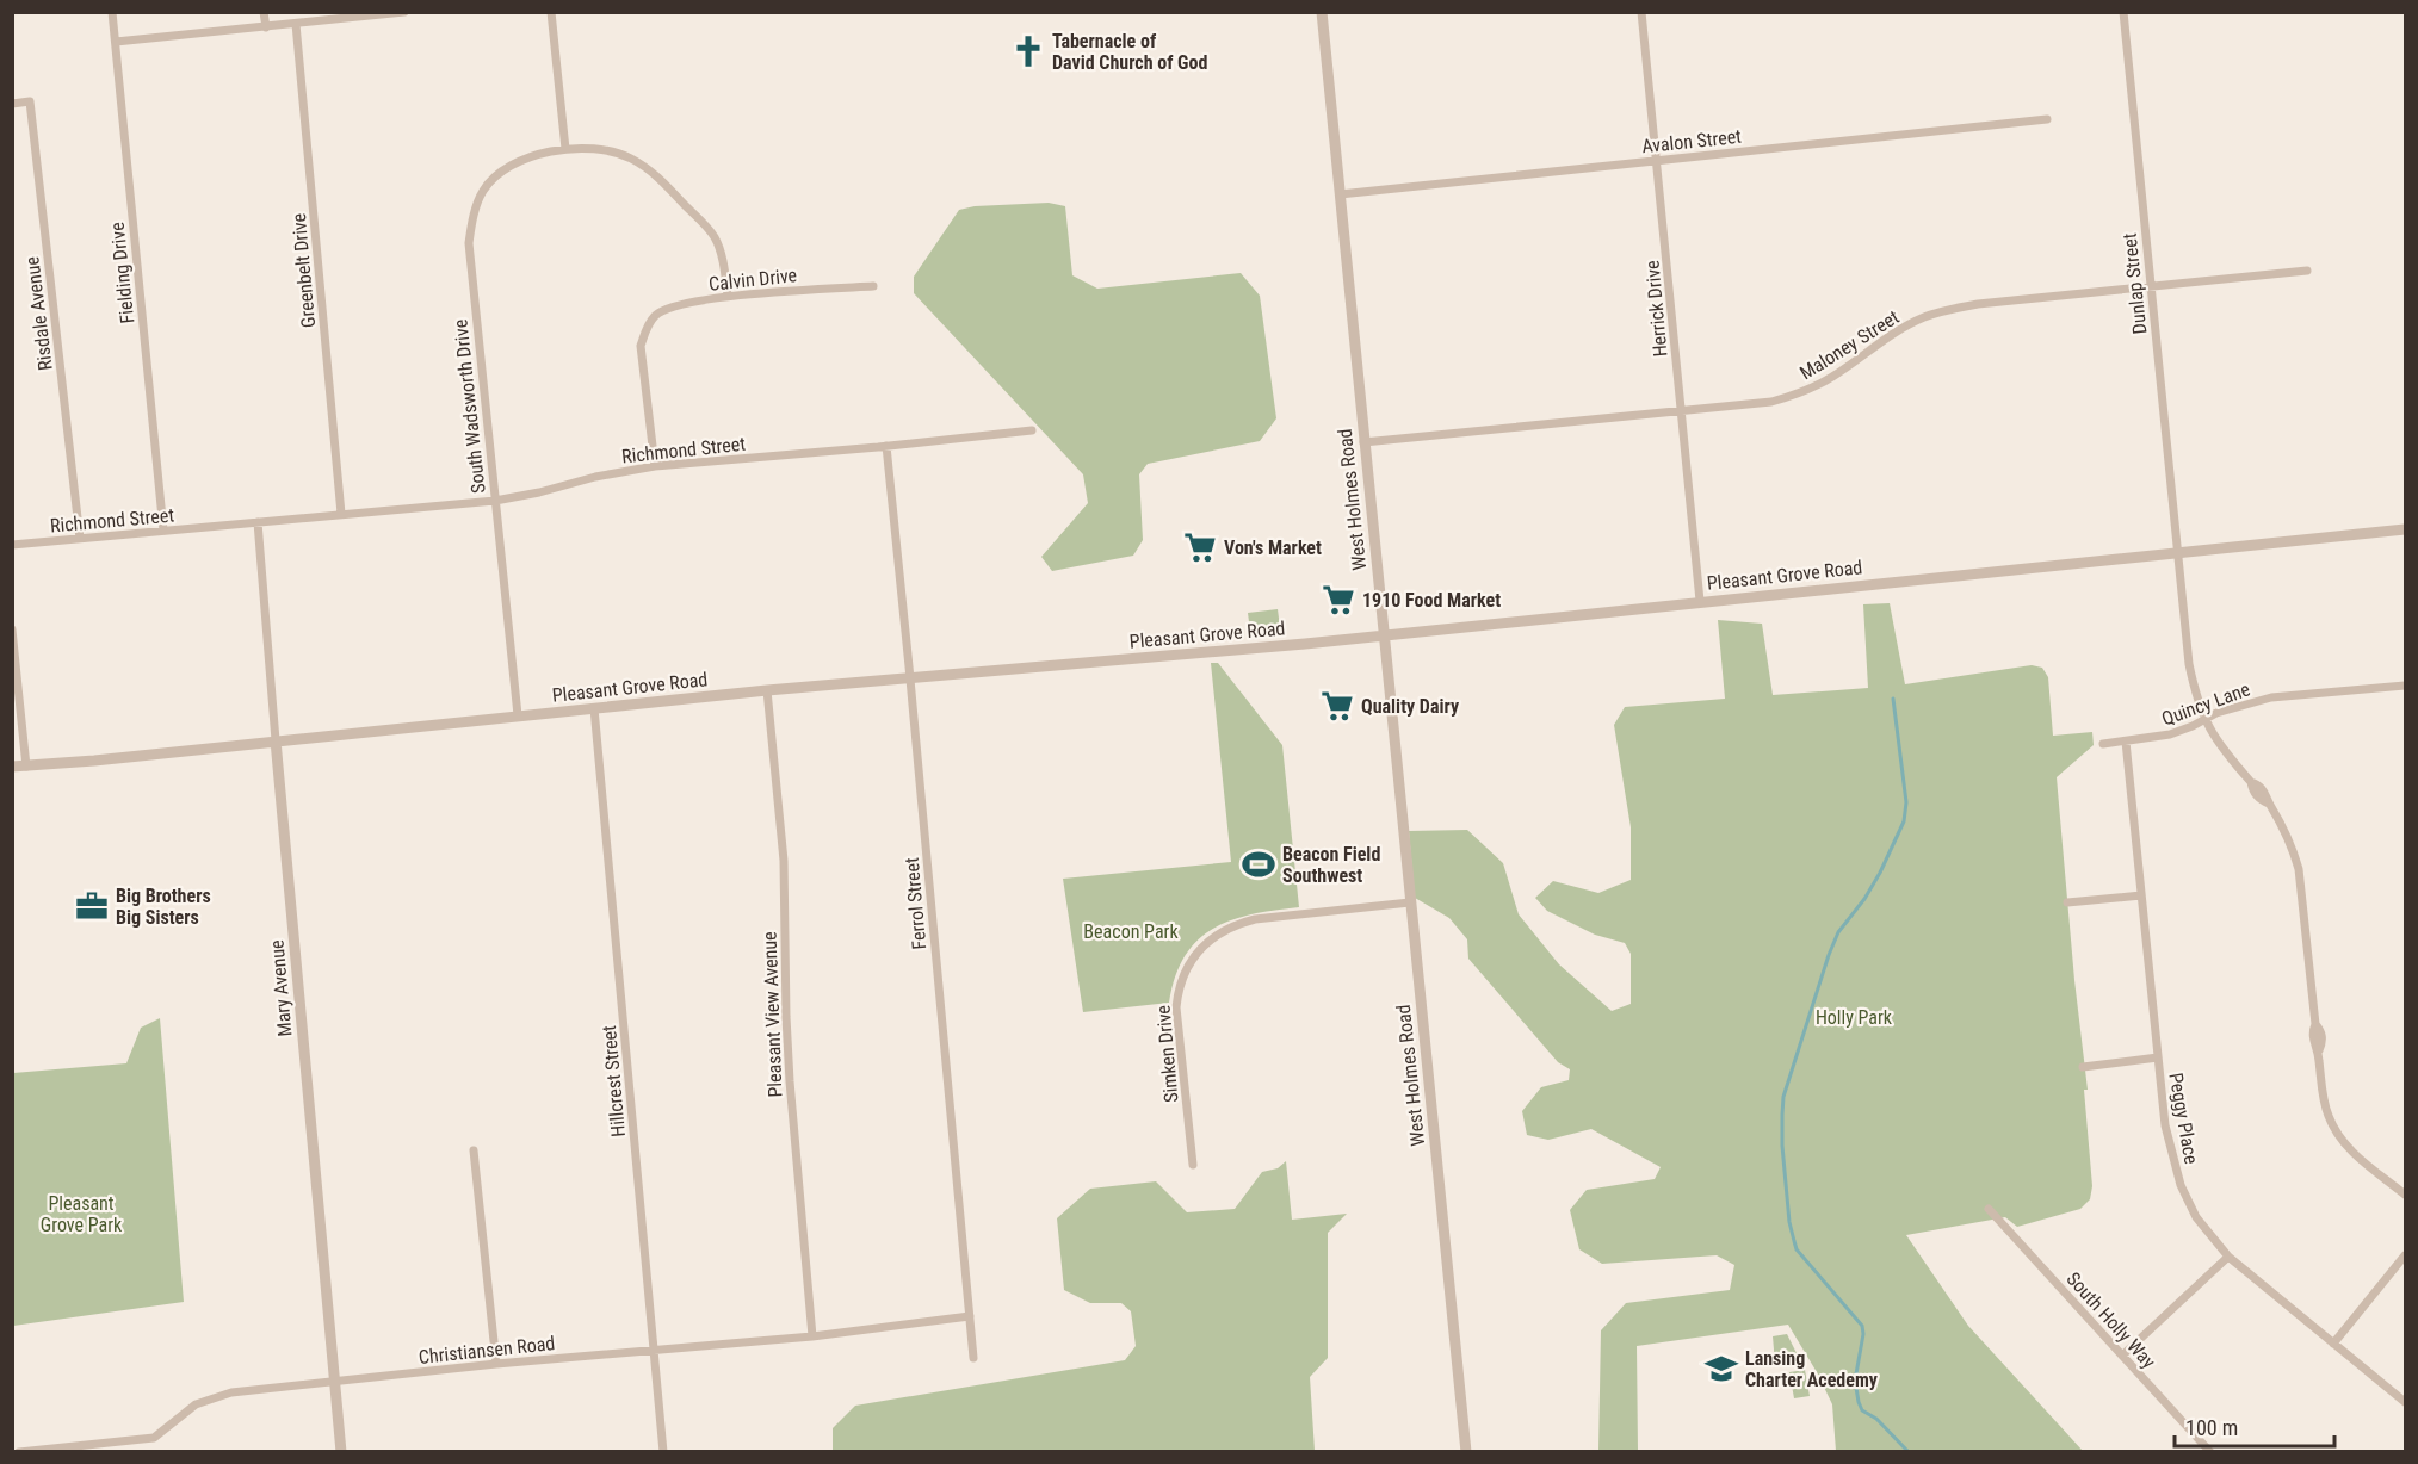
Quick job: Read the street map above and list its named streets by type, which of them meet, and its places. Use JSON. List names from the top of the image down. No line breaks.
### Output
{"streets":{"street":["Avalon Street","Greenbelt Drive","Fielding Drive","Calvin Drive","Dunlap Street","Herrick Drive","Risdale Avenue","Maloney Street","South Wadsworth Drive","Richmond Street","West Holmes Road","Pleasant Grove Road","Quincy Lane","Ferrol Street","Mary Avenue","Pleasant View Avenue","Simken Drive","Hillcrest Street","Peggy Place","South Holly Way","Christiansen Road"]},"crossings":[["Avalon Street","Herrick Drive"],["Avalon Street","West Holmes Road"],["Greenbelt Drive","Richmond Street"],["Fielding Drive","Richmond Street"],["Calvin Drive","South Wadsworth Drive"],["Calvin Drive","Richmond Street"],["Dunlap Street","Maloney Street"],["Dunlap Street","Pleasant Grove Road"],["Dunlap Street","Quincy Lane"],["Herrick Drive","Maloney Street"],["Herrick Drive","Pleasant Grove Road"],["Risdale Avenue","Richmond Street"],["Maloney Street","West Holmes Road"],["South Wadsworth Drive","Richmond Street"],["South Wadsworth Drive","Pleasant Grove Road"],["Richmond Street","Ferrol Street"],["Richmond Street","Mary Avenue"],["West Holmes Road","Pleasant Grove Road"],["West Holmes Road","Simken Drive"],["Pleasant Grove Road","Ferrol Street"],["Pleasant Grove Road","Mary Avenue"],["Pleasant Grove Road","Pleasant View Avenue"],["Pleasant Grove Road","Hillcrest Street"],["Quincy Lane","Peggy Place"],["Ferrol Street","Christiansen Road"],["Mary Avenue","Christiansen Road"],["Pleasant View Avenue","Christiansen Road"],["Hillcrest Street","Christiansen Road"]],"parks":["Beacon Park","Holly Park","Pleasant Grove Park"],"places":{"church":["Tabernacle of David Church of God"],"supermarket":["Von's Market","1910 Food Market","Quality Dairy"],"sports":["Beacon Field Southwest"],"office":["Big Brothers Big Sisters"],"school or university":["Lansing Charter Acedemy"]},"scale_bar":"100 m"}
